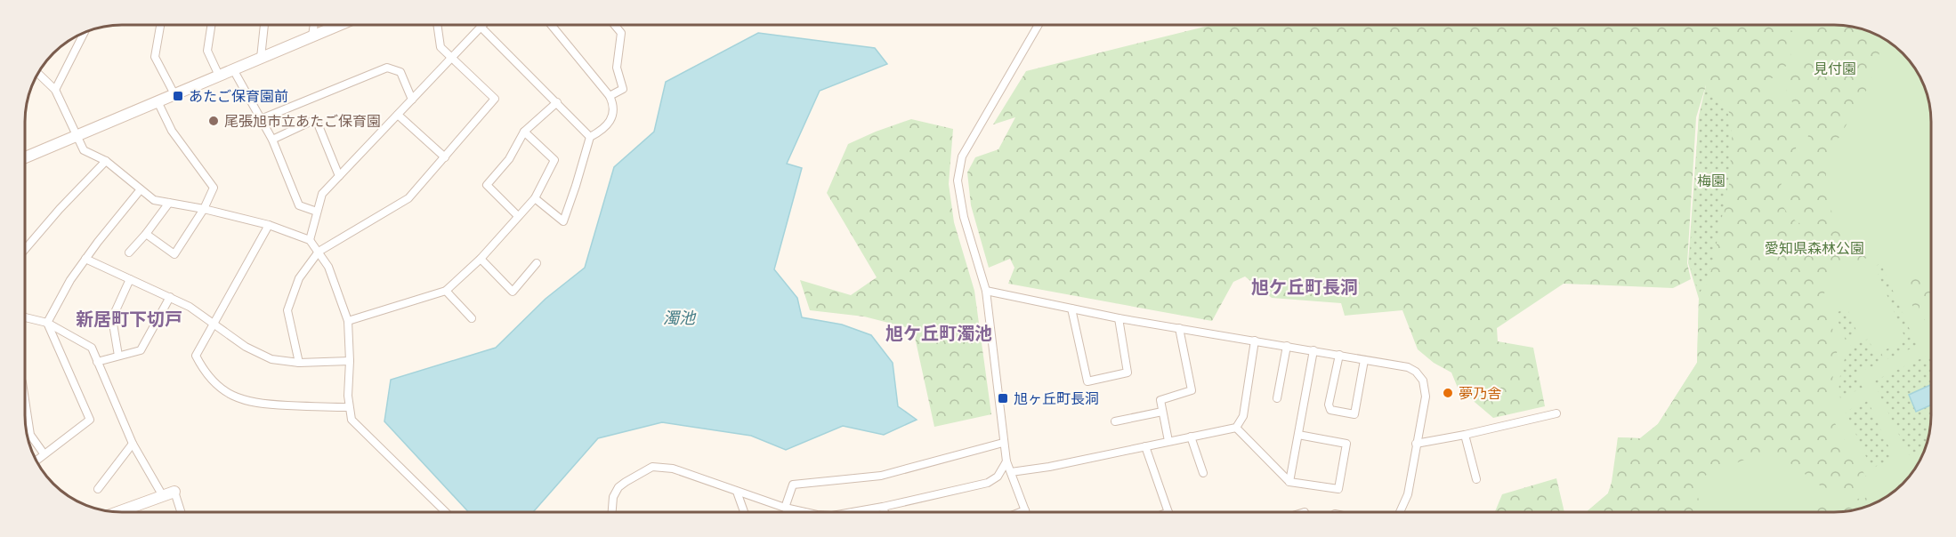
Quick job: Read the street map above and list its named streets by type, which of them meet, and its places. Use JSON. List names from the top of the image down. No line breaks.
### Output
{"districts":["旭ケ丘町長洞","新居町下切戸","旭ケ丘町濁池"],"water":["濁池"],"parks":["見付園","梅園","愛知県森林公園"],"places":{"transit":["あたご保育園前","旭ヶ丘町長洞"],"other":["尾張旭市立あたご保育園","夢乃舎"]}}
